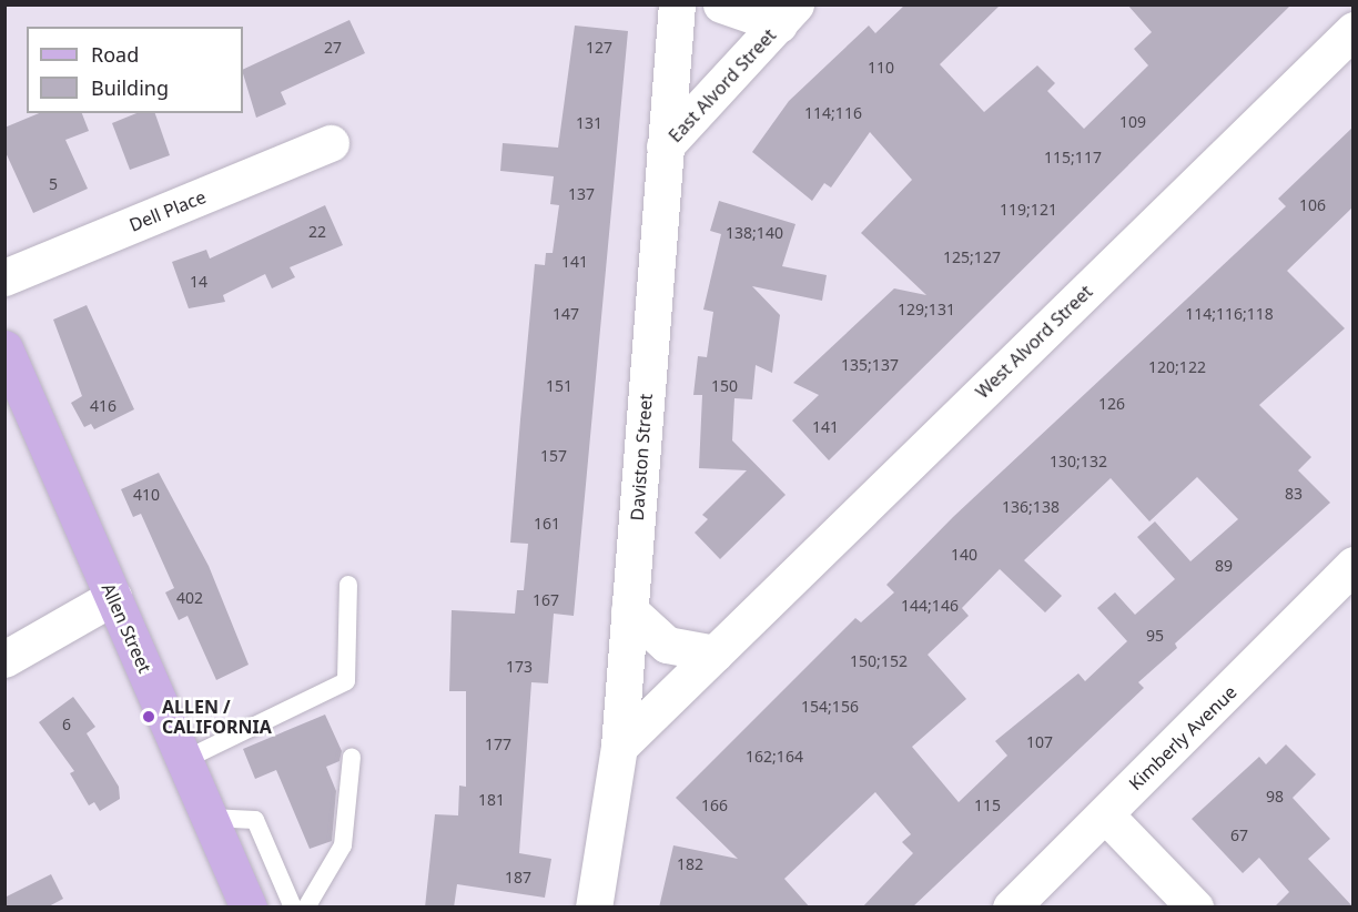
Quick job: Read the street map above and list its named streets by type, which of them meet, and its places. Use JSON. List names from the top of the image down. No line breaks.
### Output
{"streets":{"main road":["Allen Street"],"street":["East Alvord Street","Dell Place","West Alvord Street","Daviston Street","Kimberly Avenue"]},"crossings":[["East Alvord Street","Daviston Street"],["West Alvord Street","Daviston Street"]],"places":["ALLEN / CALIFORNIA"],"house_numbers":["27","127","110","114;116","109","131","115;117","5","137","106","119;121","22","138;140","125;127","141","14","129;131","147","114;116;118","135;137","120;122","151","150","126","416","141","157","130;132","83","410","136;138","161","140","89","402","167","144;146","95","150;152","173","154;156","6","107","177","162;164","98","181","166","115","67","182","187"],"legend":["Road","Building"]}
